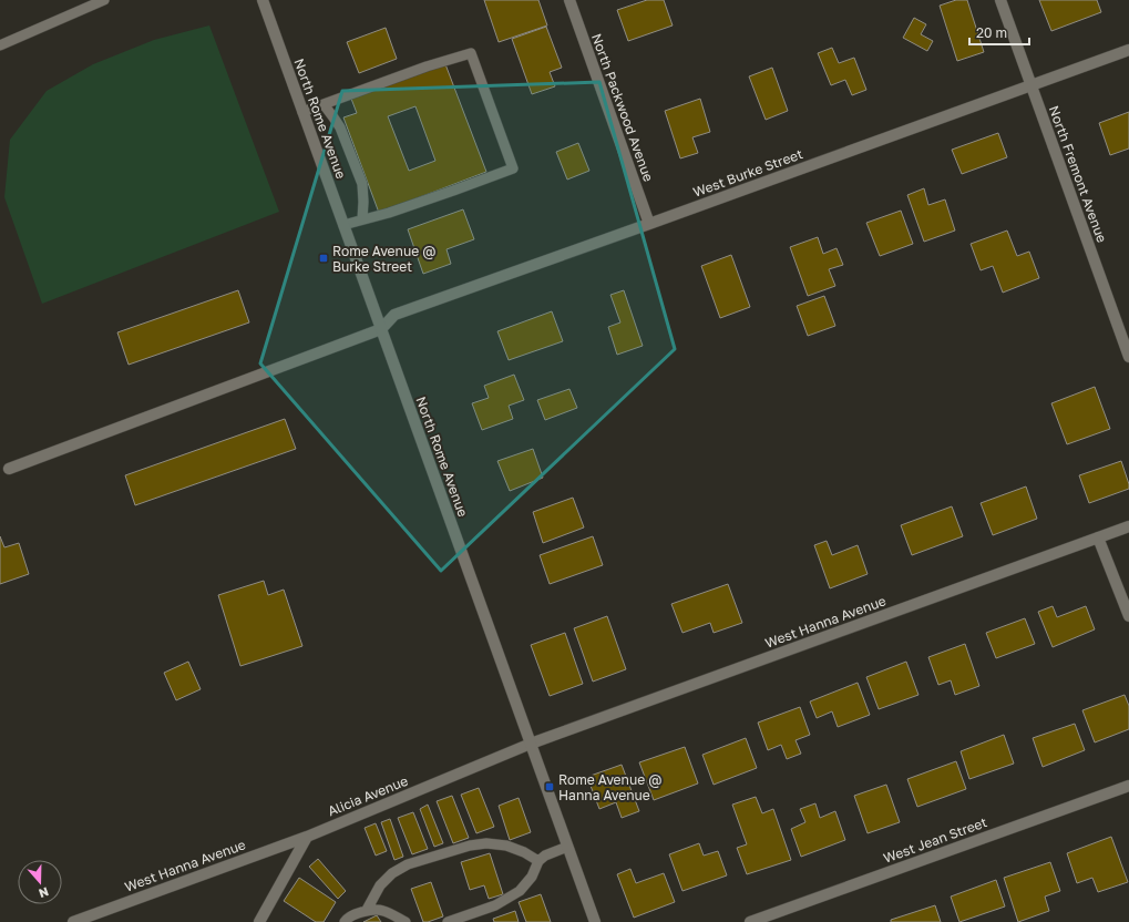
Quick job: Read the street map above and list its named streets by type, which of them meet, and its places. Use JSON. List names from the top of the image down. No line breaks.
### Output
{"streets":{"street":["North Packwood Avenue","North Rome Avenue","West Burke Street","North Fremont Avenue","West Hanna Avenue","Alicia Avenue","West Jean Street"]},"crossings":[["North Packwood Avenue","West Burke Street"],["North Rome Avenue","West Burke Street"],["North Rome Avenue","West Hanna Avenue"],["North Rome Avenue","Alicia Avenue"],["West Burke Street","North Fremont Avenue"],["West Hanna Avenue","Alicia Avenue"]],"places":{"transit":["Rome Avenue @ Burke Street","Rome Avenue @ Hanna Avenue"]},"scale_bar":"20 m","north":"bottom"}
